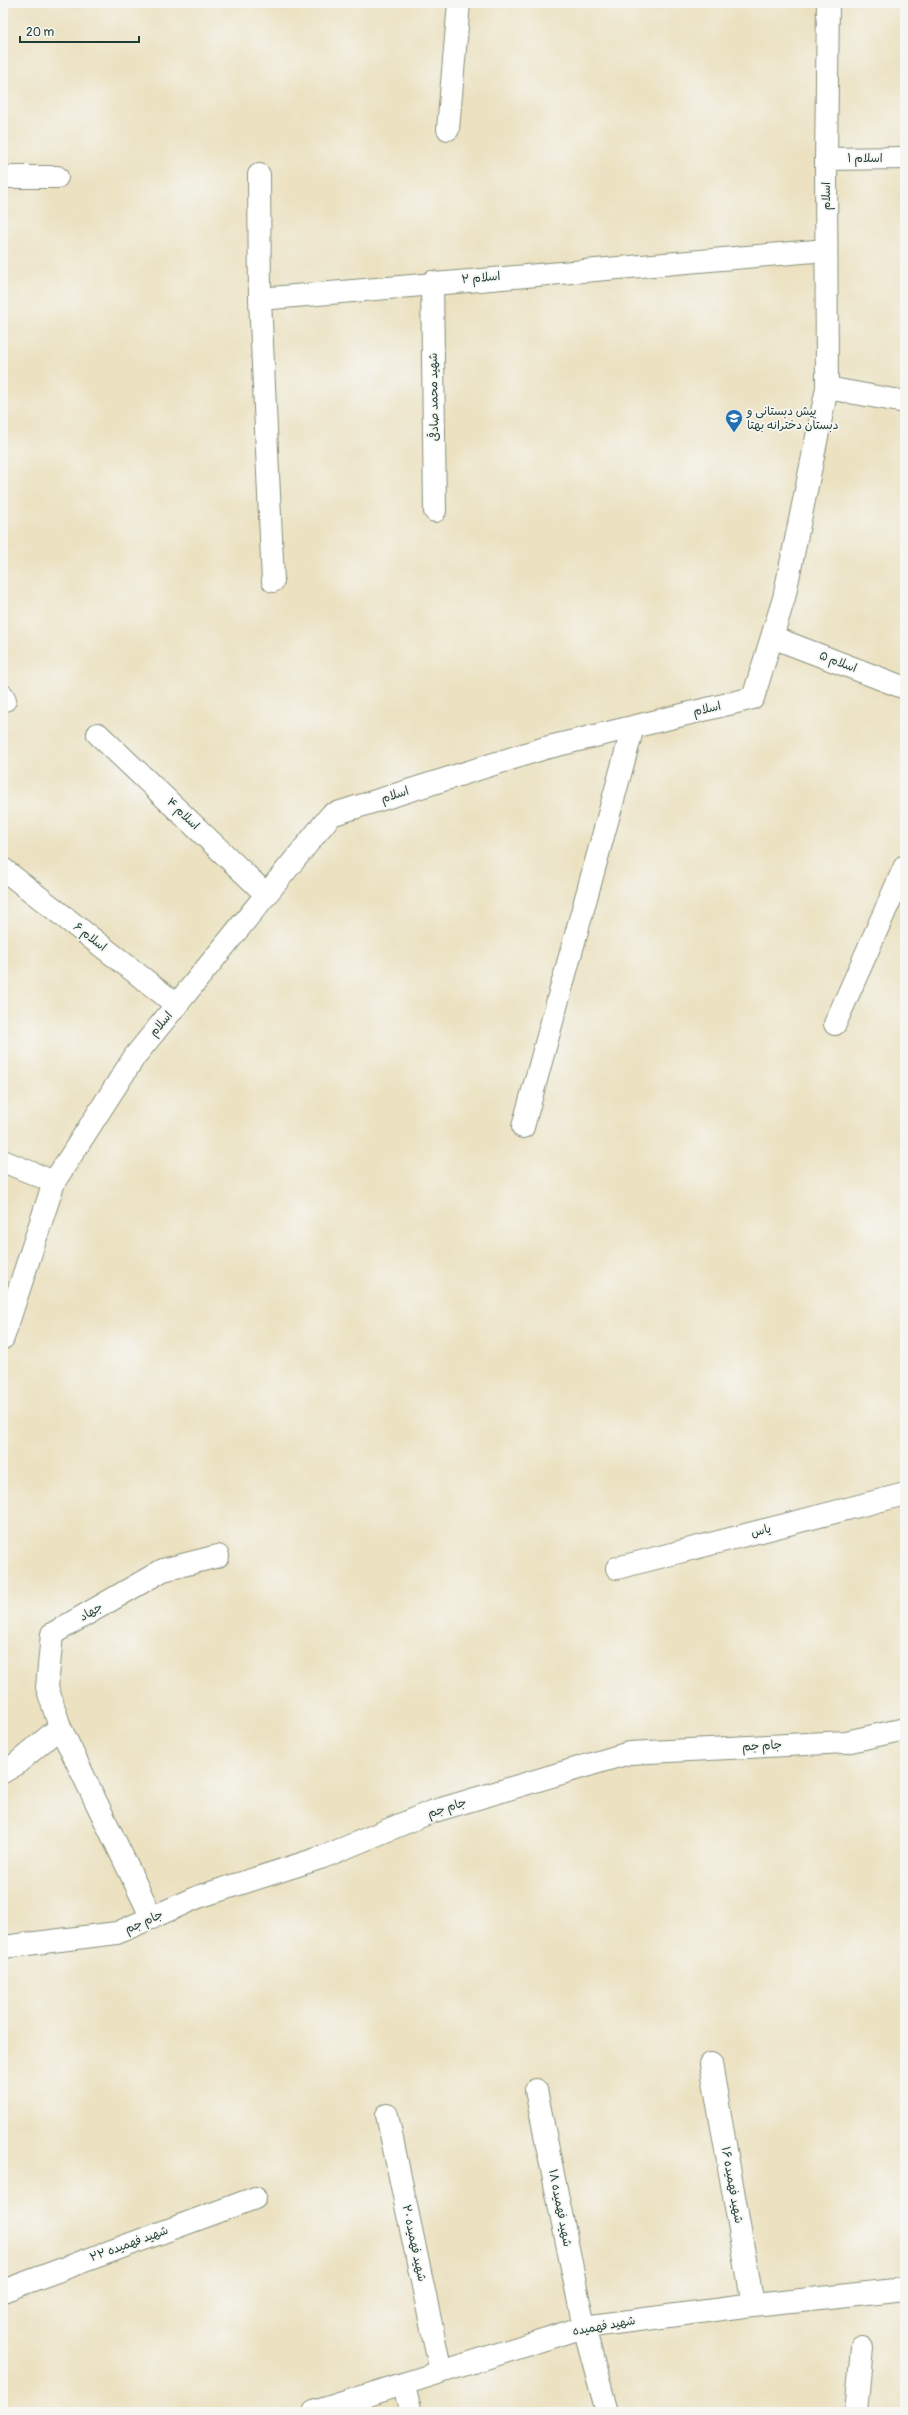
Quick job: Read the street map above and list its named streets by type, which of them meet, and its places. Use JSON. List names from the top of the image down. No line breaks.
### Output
{"streets":{"street":["اسلام ۱","اسلام","اسلام ۲","شهید محمد صادقی","اسلام ۵","اسلام ۴","اسلام ۶","یاس","جهاد","جام جم","شهید فهمیده ۱۶","شهید فهمیده ۱۸","شهید فهمیده ۲۰","شهید فهمیده ۲۲","شهید فهمیده"]},"crossings":[["اسلام ۱","اسلام"],["اسلام","اسلام ۲"],["اسلام","اسلام ۵"],["اسلام","اسلام ۴"],["اسلام","اسلام ۶"],["اسلام ۲","شهید محمد صادقی"],["جهاد","جام جم"],["شهید فهمیده ۱۶","شهید فهمیده"],["شهید فهمیده ۱۸","شهید فهمیده"],["شهید فهمیده ۲۰","شهید فهمیده"]],"places":{"school or university":["پیش دبستانی و دبستان دخترانه بهتا"]},"scale_bar":"20 m"}
